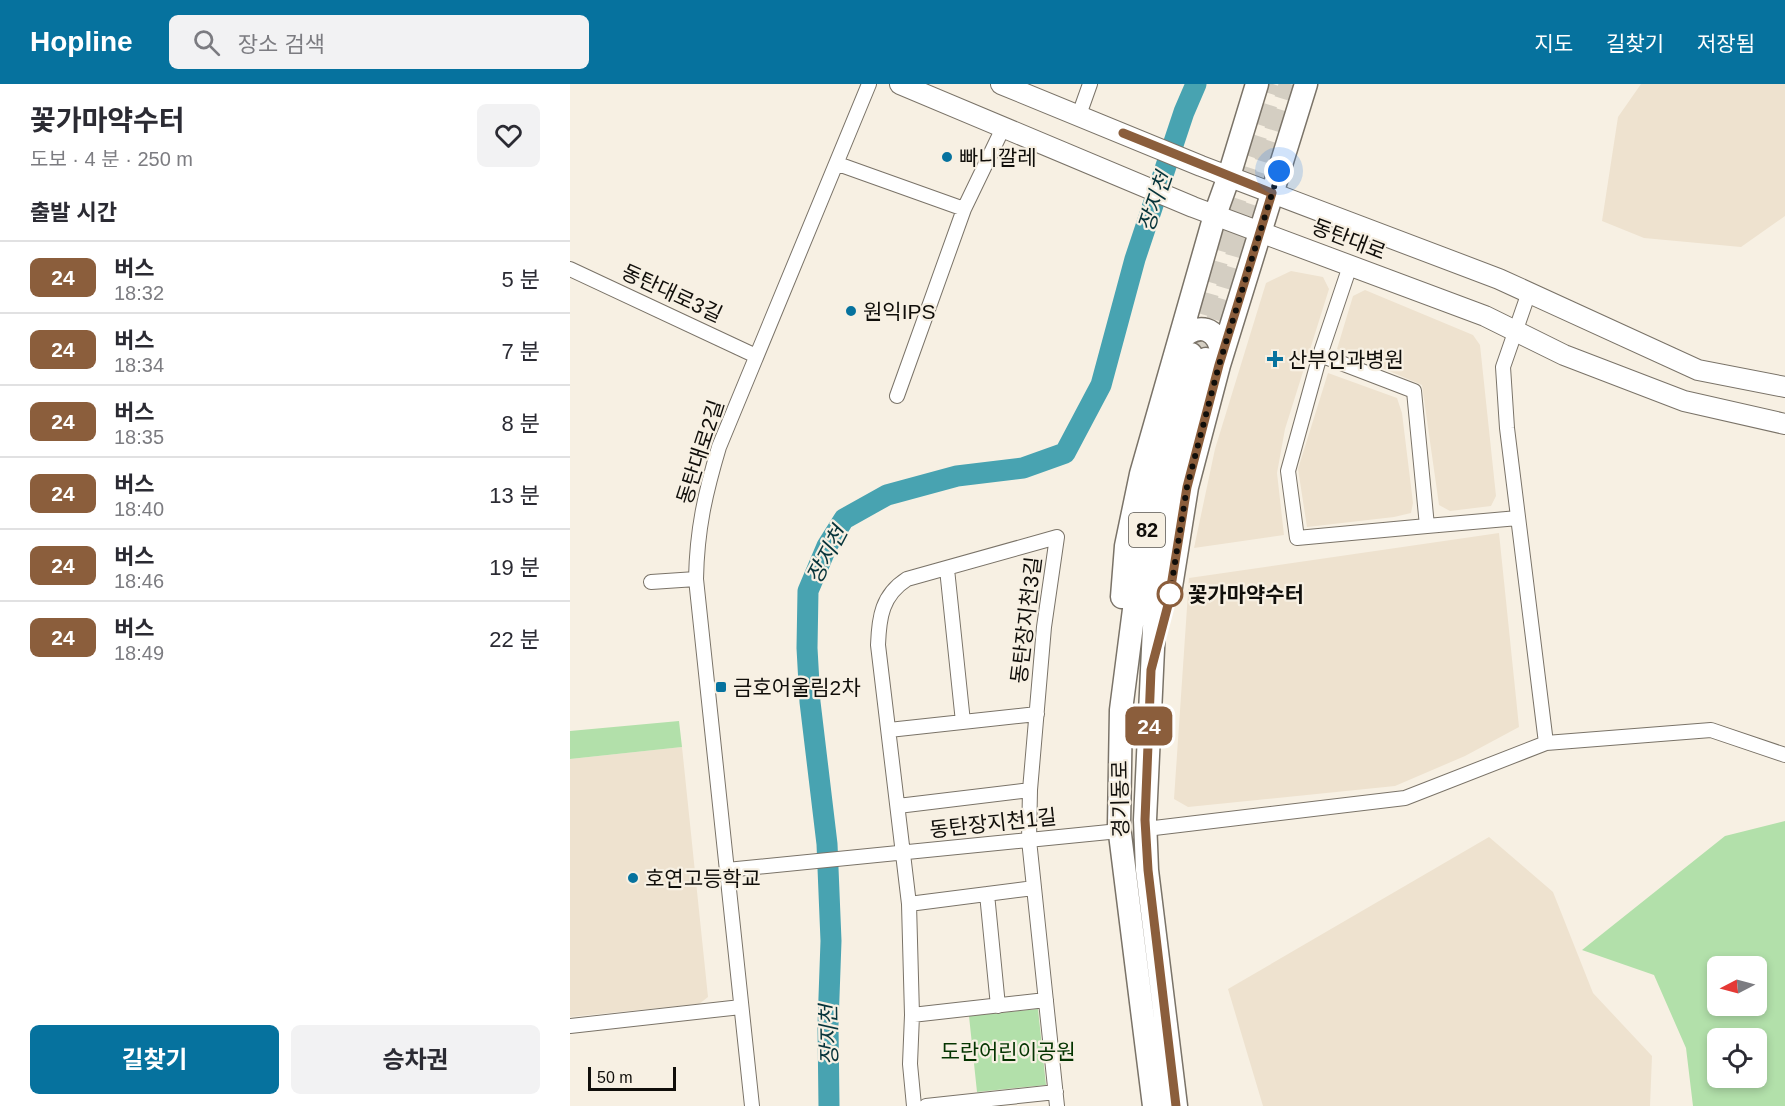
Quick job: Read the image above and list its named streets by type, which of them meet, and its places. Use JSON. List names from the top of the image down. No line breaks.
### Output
{"streets":{"main road":["동탄대로","경기동로"],"street":["동탄대로3길","동탄대로2길","동탄장지천3길","동탄장지천1길"]},"crossings":[["동탄대로3길","동탄대로2길"],["동탄대로2길","동탄장지천1길"],["동탄장지천3길","동탄장지천1길"],["경기동로","동탄장지천1길"]],"water":["장지천"],"parks":["도란어린이공원"],"places":{"other":["빠니깔레","원익IPS","꽃가마약수터","호연고등학교"],"health":["산부인과병원"],"transit":["금호어울림2차"]},"lines":["bus line 24"],"scale_bar":"50 m","north":"left","page":{"header":"Hopline","search":"장소 검색","nav":["지도","길찾기","저장됨"],"heading":[["꽃가마약수터","도보 · 4 분 · 250 m"],"출발 시간"],"on_map":"24","list":[{"mark":"24","name":"버스","note":"18:32","value":"5 분"},{"mark":"24","name":"버스","note":"18:34","value":"7 분"},{"mark":"24","name":"버스","note":"18:35","value":"8 분"},{"mark":"24","name":"버스","note":"18:40","value":"13 분"},{"mark":"24","name":"버스","note":"18:46","value":"19 분"},{"mark":"24","name":"버스","note":"18:49","value":"22 분"}],"buttons":["길찾기","승차권"],"scale":"50 m"}}
